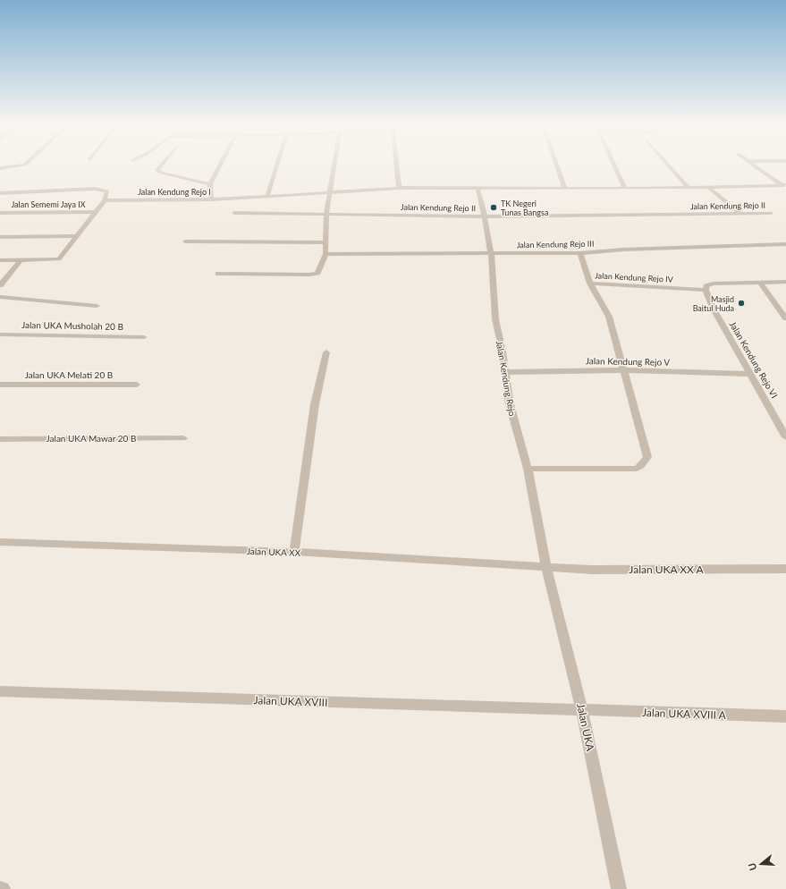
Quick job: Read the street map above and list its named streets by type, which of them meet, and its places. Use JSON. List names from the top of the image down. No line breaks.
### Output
{"streets":{"street":["Jalan Kendung Rejo I","Jalan Sememi Jaya IX","Jalan Kendung Rejo II","Jalan Kendung Rejo III","Jalan Kendung Rejo IV","Jalan UKA Musholah 20 B","Jalan Kendung Rejo VI","Jalan Kendung Rejo V","Jalan UKA Melati 20 B","Jalan Kendung Rejo","Jalan UKA Mawar 20 B","Jalan UKA XX","Jalan UKA XX A","Jalan UKA XVIII","Jalan UKA XVIII A","Jalan UKA"]},"crossings":[["Jalan Kendung Rejo I","Jalan Kendung Rejo"],["Jalan Kendung Rejo II","Jalan Kendung Rejo"],["Jalan Kendung Rejo III","Jalan Kendung Rejo"],["Jalan Kendung Rejo IV","Jalan Kendung Rejo VI"],["Jalan Kendung Rejo IV","Jalan Kendung Rejo V"],["Jalan Kendung Rejo IV","Jalan Kendung Rejo"],["Jalan Kendung Rejo VI","Jalan Kendung Rejo V"],["Jalan Kendung Rejo V","Jalan Kendung Rejo"],["Jalan Kendung Rejo","Jalan UKA XX"],["Jalan Kendung Rejo","Jalan UKA XX A"],["Jalan Kendung Rejo","Jalan UKA"],["Jalan UKA XX","Jalan UKA XX A"],["Jalan UKA XX","Jalan UKA"],["Jalan UKA XX A","Jalan UKA"],["Jalan UKA XVIII","Jalan UKA XVIII A"],["Jalan UKA XVIII","Jalan UKA"],["Jalan UKA XVIII A","Jalan UKA"]],"places":["TK Negeri Tunas Bangsa","Masjid Baitul Huda"],"north":"left"}
